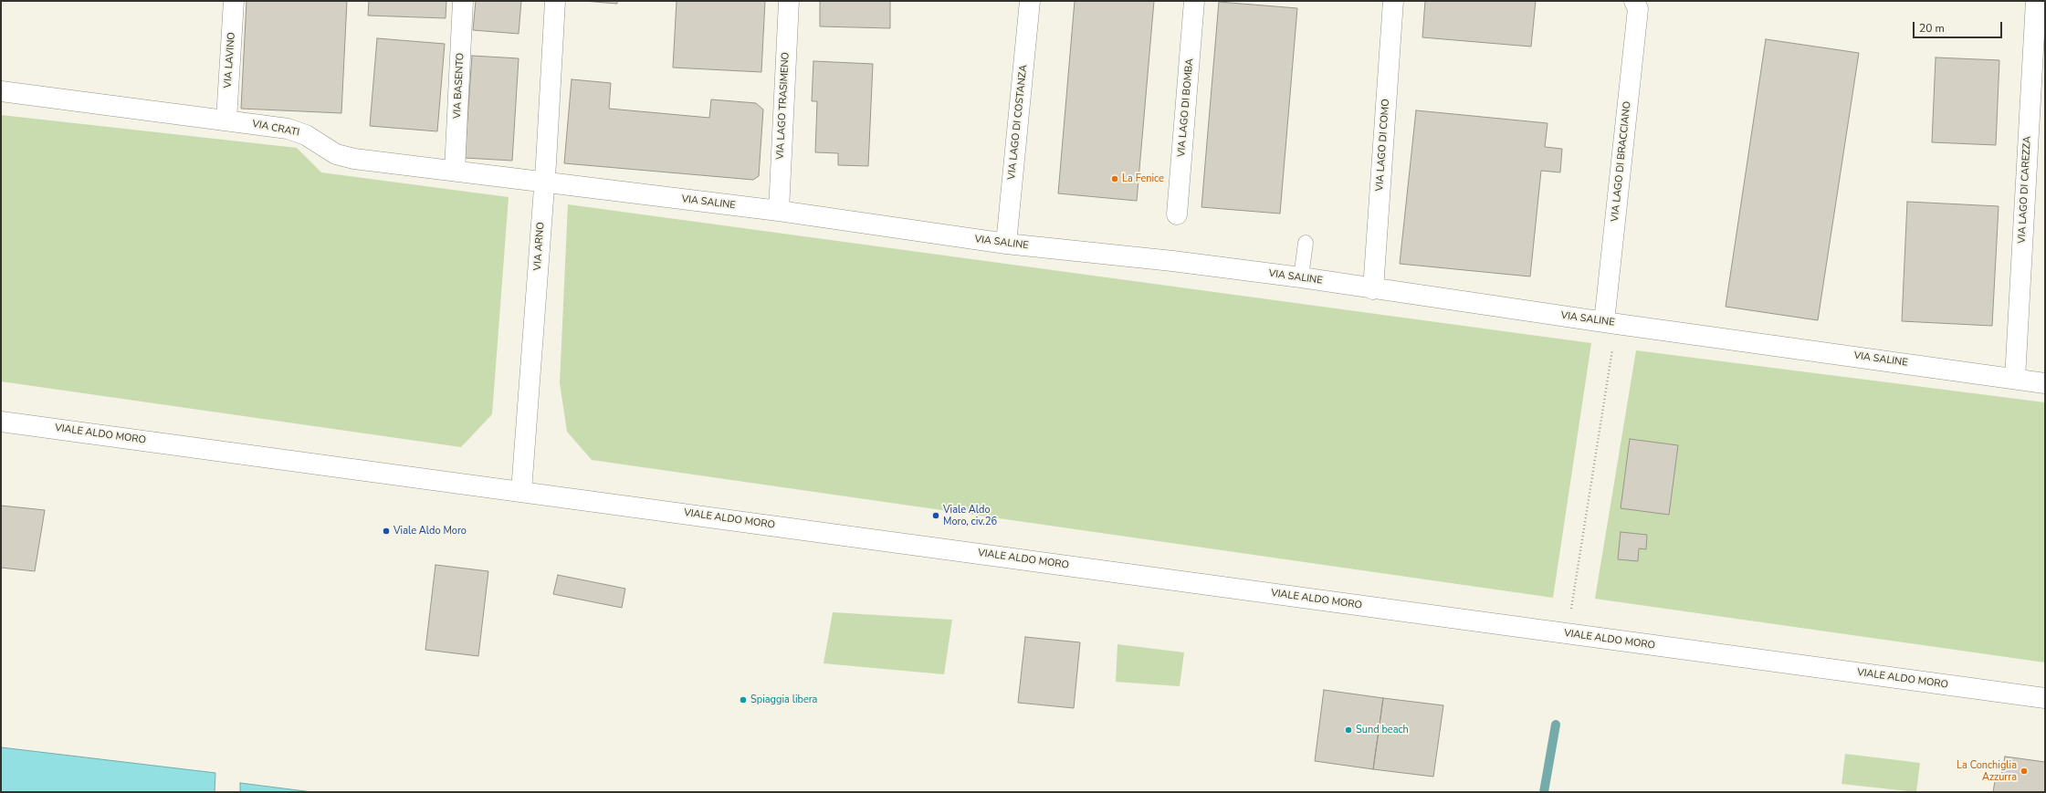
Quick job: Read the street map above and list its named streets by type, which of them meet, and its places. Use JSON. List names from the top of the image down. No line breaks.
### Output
{"streets":{"street":["VIA LAVINO","VIA BASENTO","VIA LAGO TRASIMENO","VIA LAGO DI BOMBA","VIA LAGO DI COSTANZA","VIA CRATI","VIA LAGO DI COMO","VIA LAGO DI BRACCIANO","VIA LAGO DI CAREZZA","VIA SALINE","VIA ARNO","VIALE ALDO MORO"]},"crossings":[["VIA LAVINO","VIA CRATI"],["VIA BASENTO","VIA CRATI"],["VIA LAGO TRASIMENO","VIA SALINE"],["VIA LAGO DI COSTANZA","VIA SALINE"],["VIA CRATI","VIA SALINE"],["VIA CRATI","VIA ARNO"],["VIA LAGO DI COMO","VIA SALINE"],["VIA LAGO DI BRACCIANO","VIA SALINE"],["VIA LAGO DI CAREZZA","VIA SALINE"],["VIA SALINE","VIA ARNO"],["VIA ARNO","VIALE ALDO MORO"]],"places":["La Fenice","Viale Aldo Moro, civ.26","Viale Aldo Moro","Spiaggia libera","Sund beach","La Conchiglia Azzurra"],"scale_bar":"20 m"}
